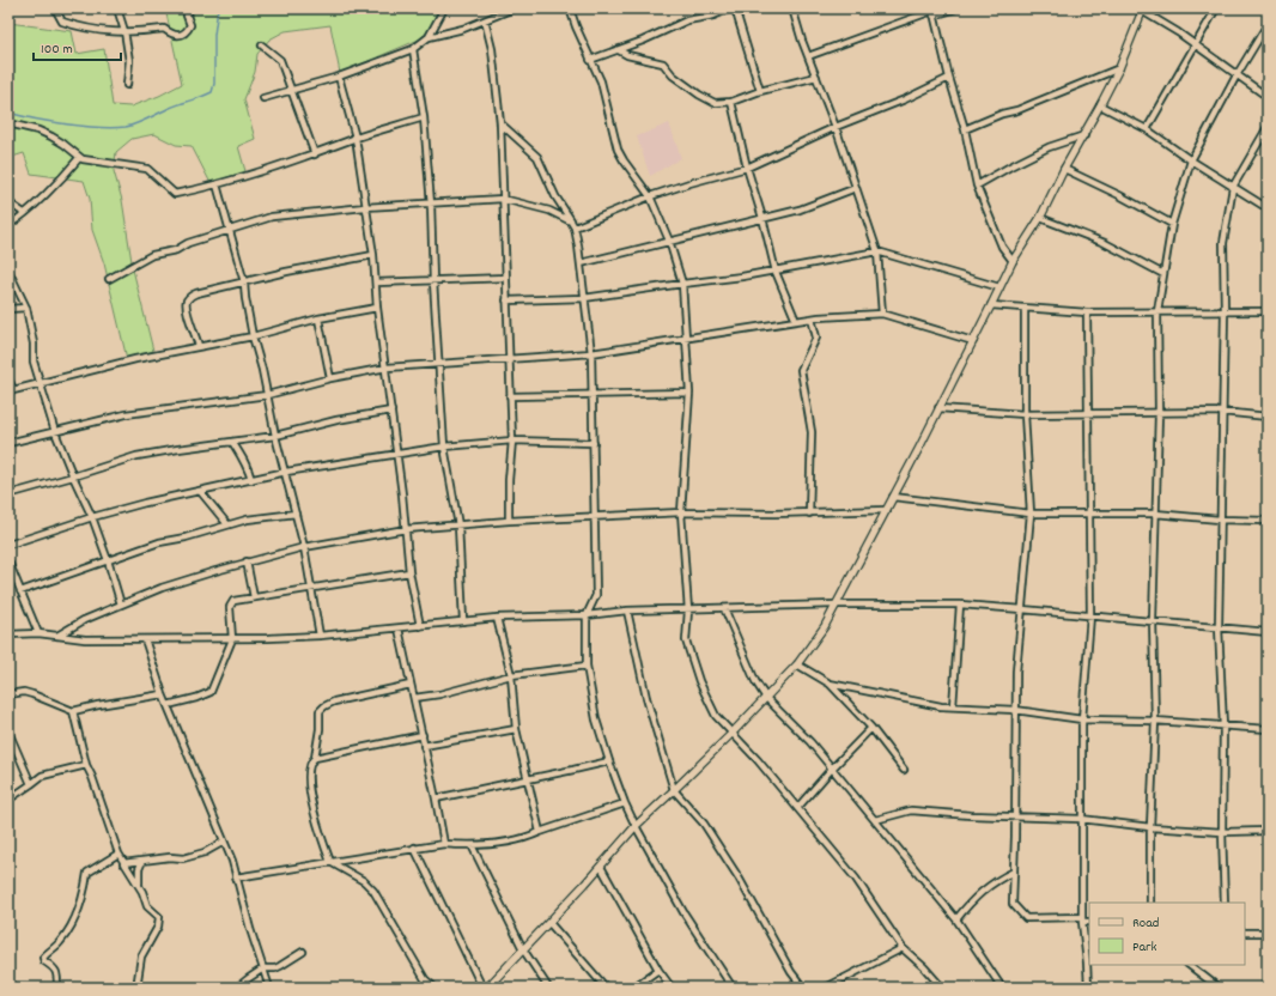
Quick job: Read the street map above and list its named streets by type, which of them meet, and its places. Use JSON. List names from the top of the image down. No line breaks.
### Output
{"legend":["Road","Park"],"scale_bar":"100 m"}
